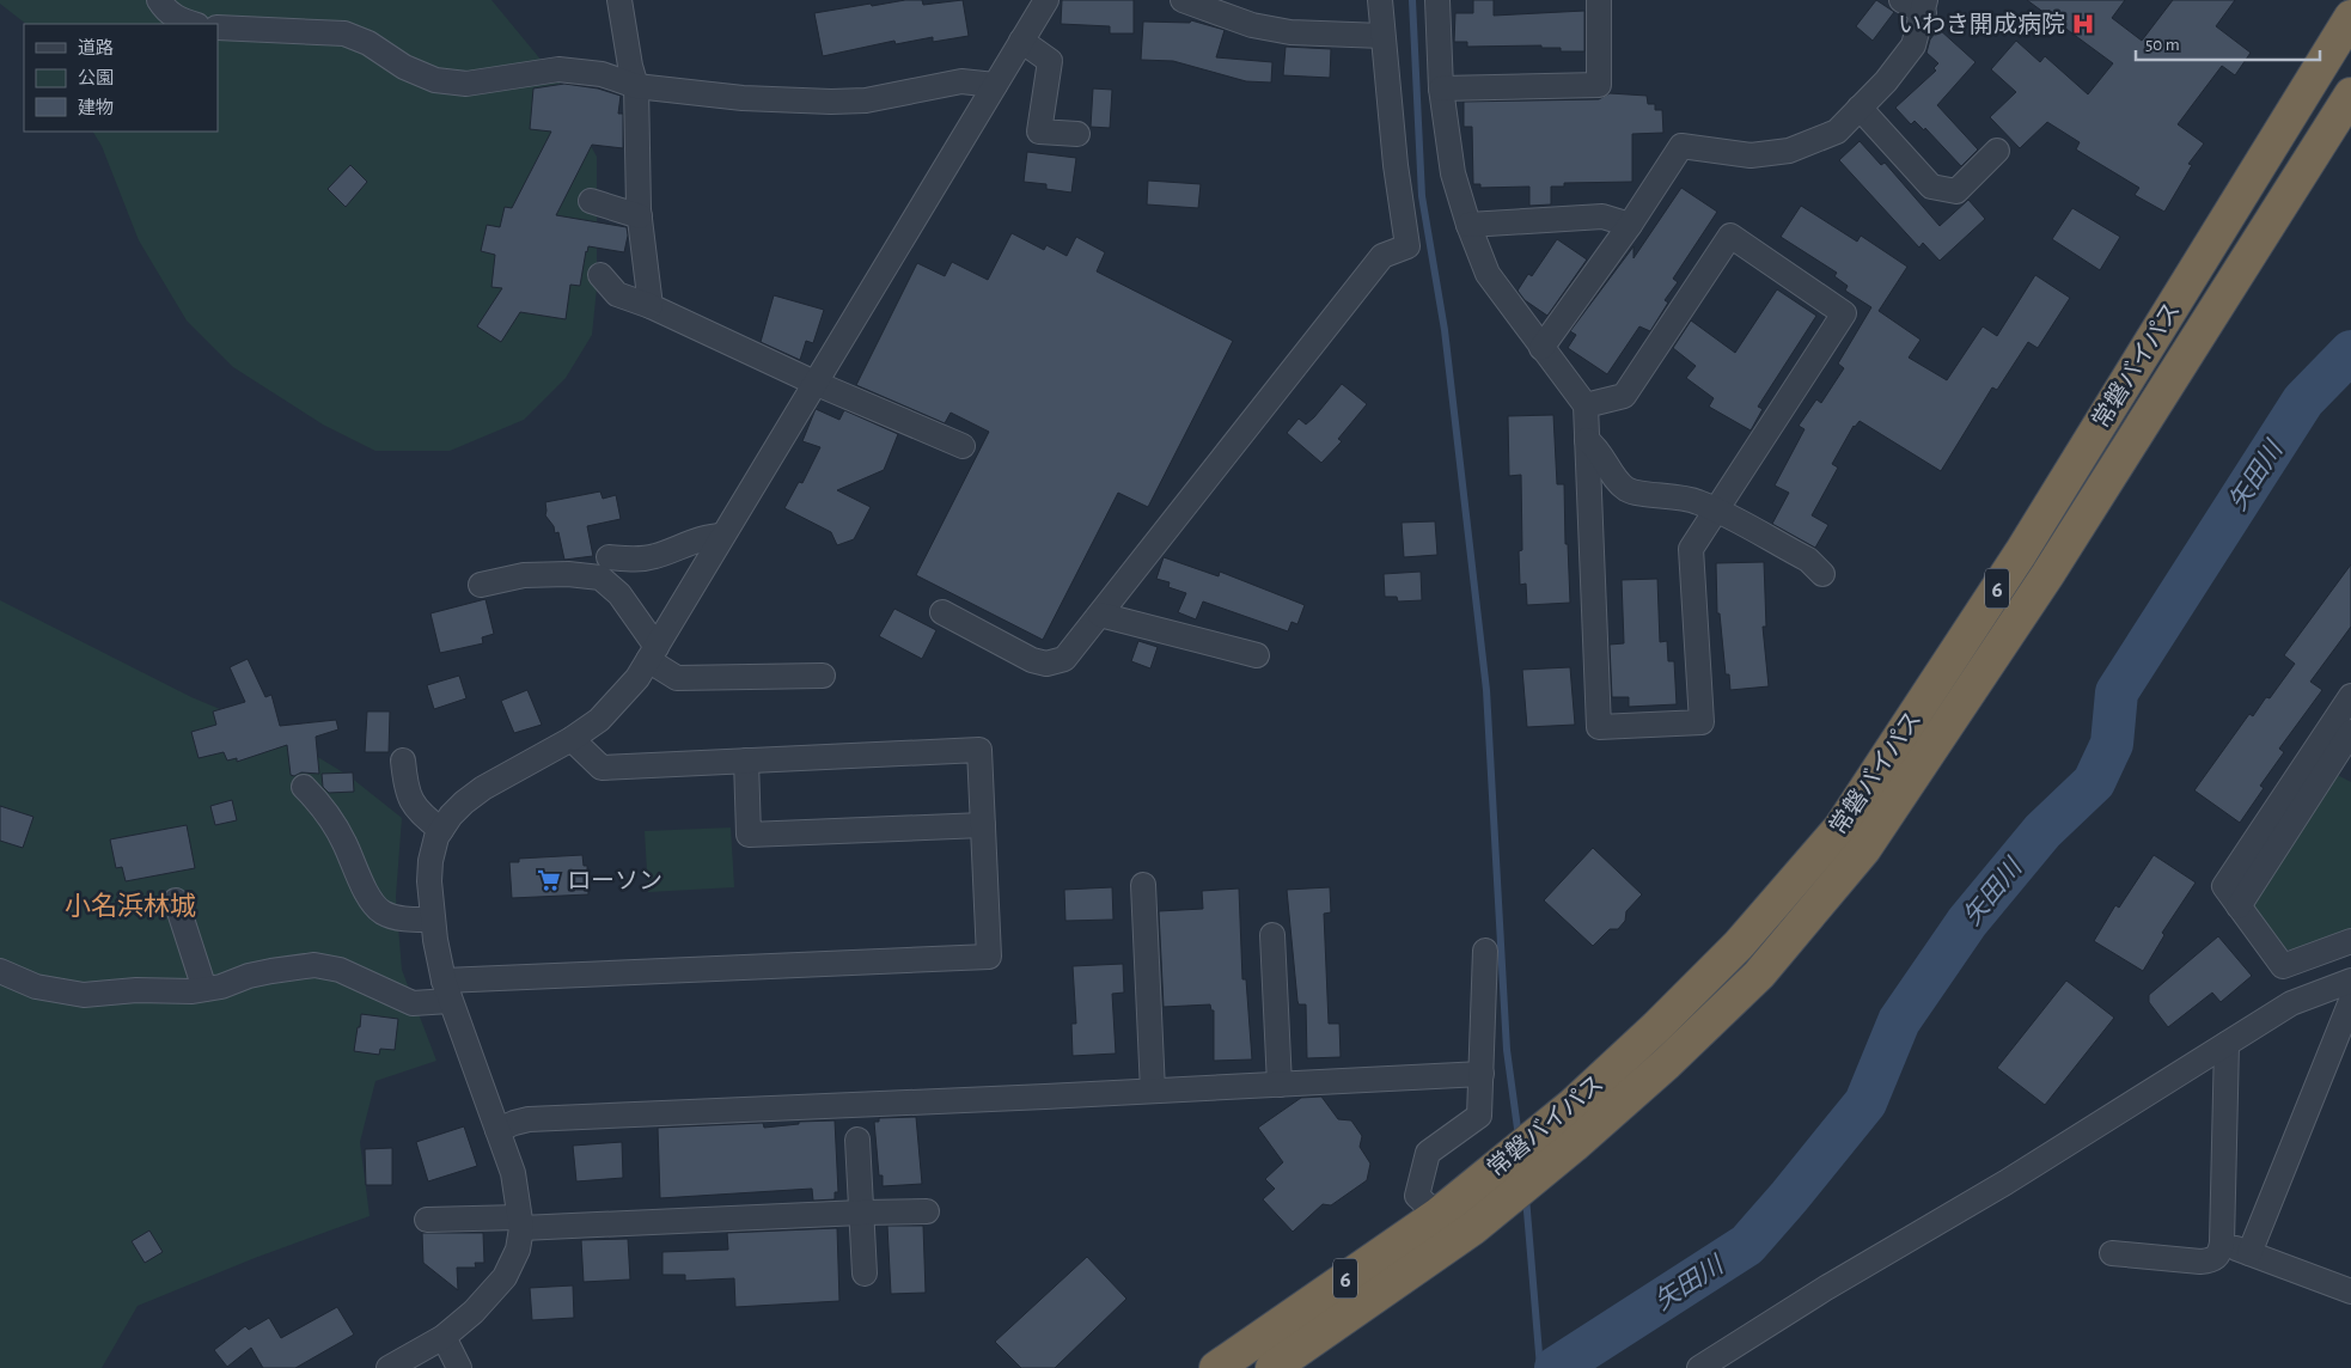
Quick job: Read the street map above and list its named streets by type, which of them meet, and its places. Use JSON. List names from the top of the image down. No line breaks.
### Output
{"streets":{"highway":["常磐バイパス","6"]},"districts":["小名浜林城"],"water":["矢田川"],"places":{"hospital":["いわき開成病院"],"supermarket":["ローソン"]},"legend":["道路","公園","建物"],"scale_bar":"50 m"}
